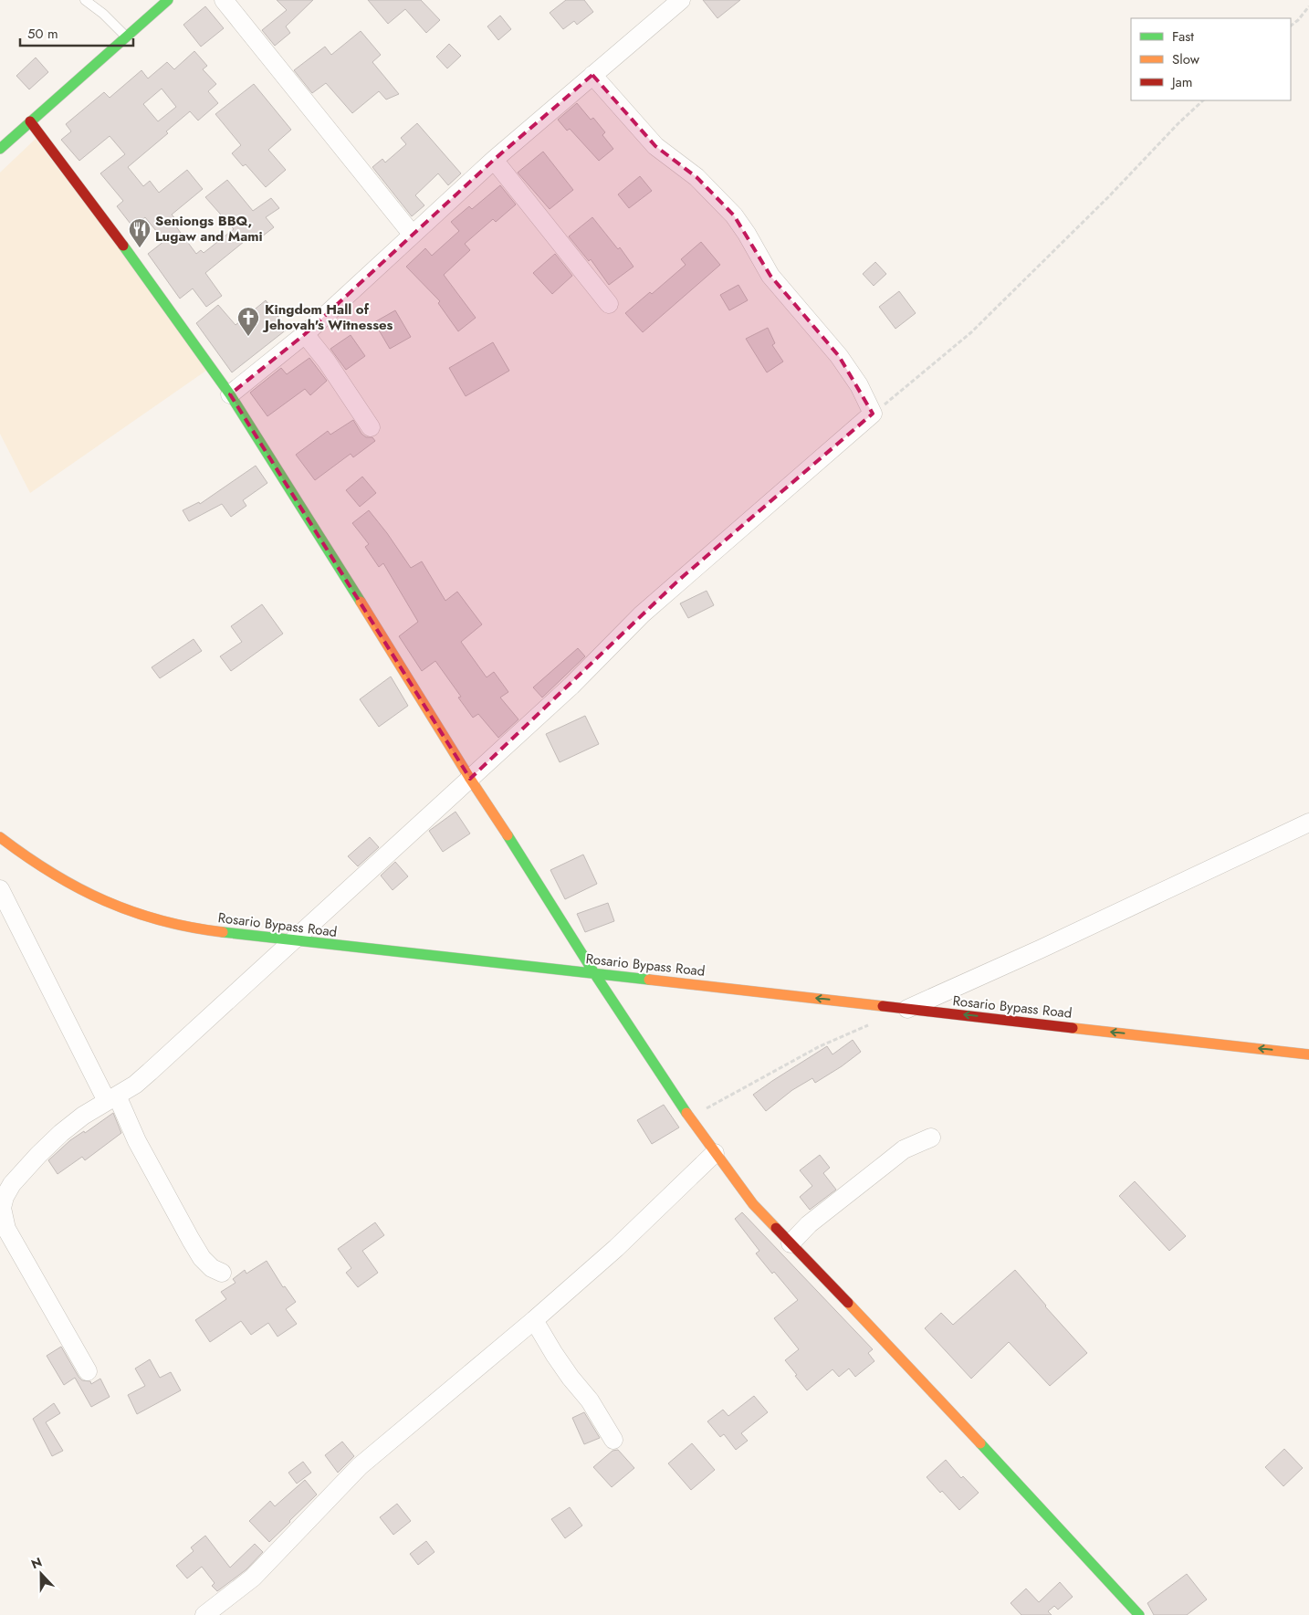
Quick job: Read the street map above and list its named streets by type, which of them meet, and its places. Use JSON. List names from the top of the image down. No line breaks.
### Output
{"streets":{"main road":["Rosario Bypass Road"]},"one_way":["Rosario Bypass Road"],"places":{"restaurant":["Seniongs BBQ, Lugaw and Mami"],"church":["Kingdom Hall of Jehovah's Witnesses"]},"legend":["Fast","Slow","Jam"],"scale_bar":"50 m","north":"top"}
